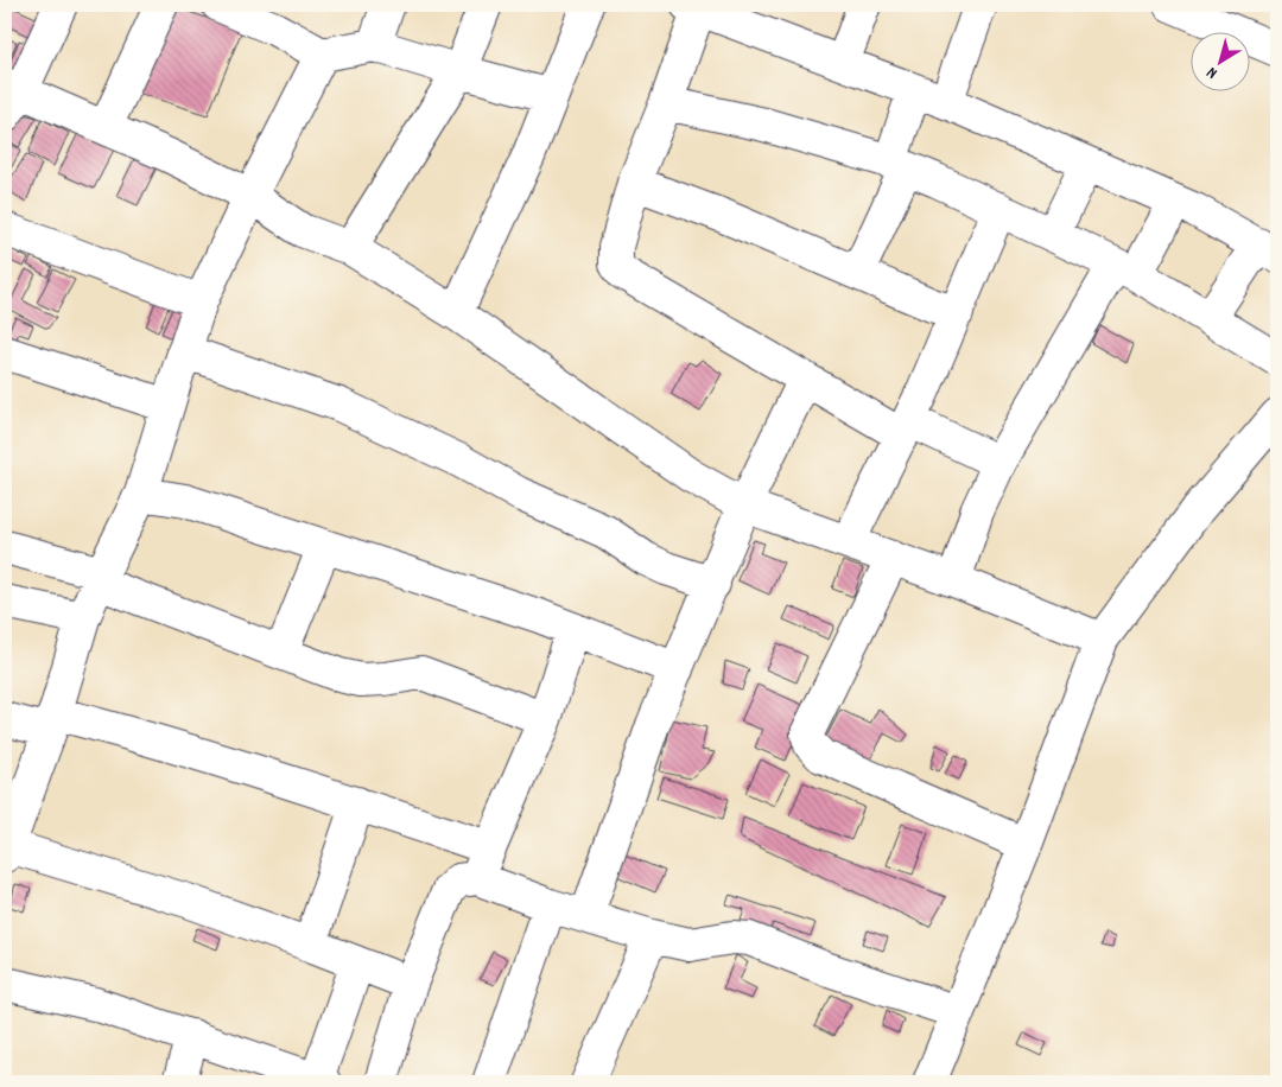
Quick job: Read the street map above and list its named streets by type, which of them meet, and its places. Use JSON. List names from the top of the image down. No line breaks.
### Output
{"north":"bottom left"}
